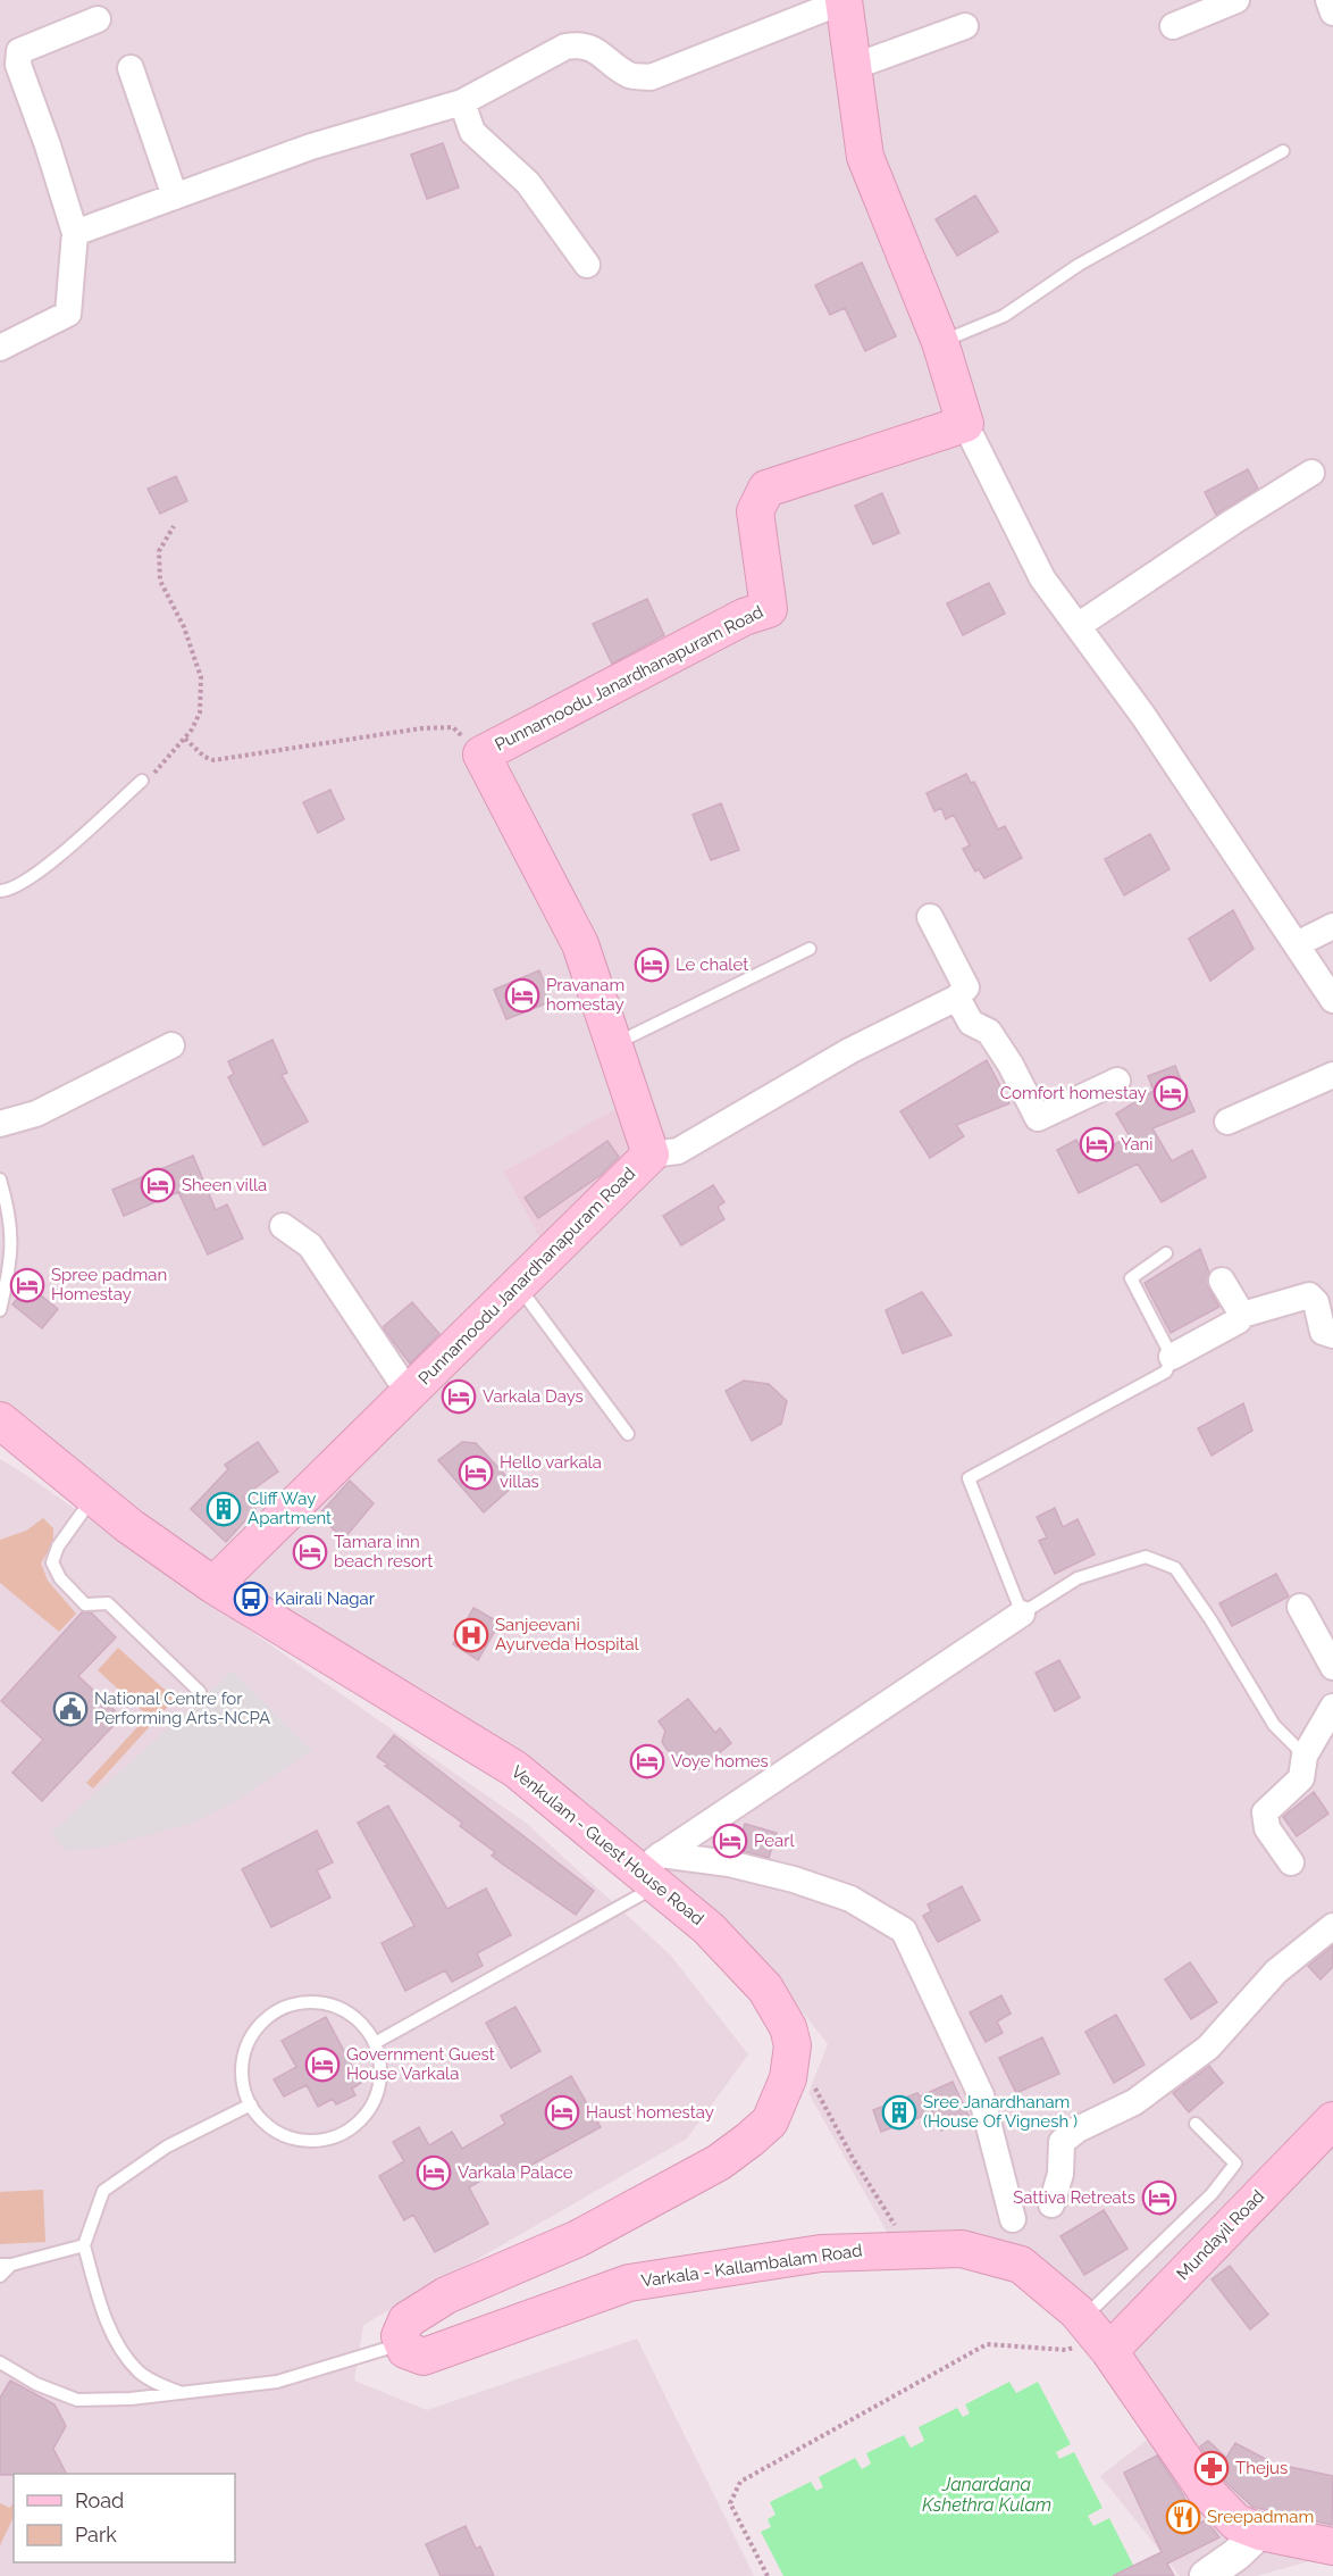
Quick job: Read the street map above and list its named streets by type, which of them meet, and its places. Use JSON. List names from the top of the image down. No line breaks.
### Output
{"streets":{"main road":["Punnamoodu Janardhanapuram Road","Venkulam - Guest House Road","Mundayil Road","Varkala - Kallambalam Road"]},"crossings":[["Punnamoodu Janardhanapuram Road","Venkulam - Guest House Road"],["Venkulam - Guest House Road","Varkala - Kallambalam Road"],["Mundayil Road","Varkala - Kallambalam Road"]],"water":["Janardana Kshethra Kulam"],"places":{"hotel":["Le chalet","Pravanam homestay","Comfort homestay","Yani","Sheen villa","Spree padman Homestay","Varkala Days","Hello varkala villas","Tamara inn beach resort","Voye homes","Pearl","Government Guest House Varkala","Haust homestay","Varkala Palace","Sattiva Retreats"],"building":["Cliff Way Apartment","Sree Janardhanam (House Of Vignesh )"],"bus stop":["Kairali Nagar"],"hospital":["Sanjeevani Ayurveda Hospital"],"public building":["National Centre for Performing Arts-NCPA"],"pharmacy":["Thejus"],"restaurant":["Sreepadmam"]},"legend":["Road","Park"]}
